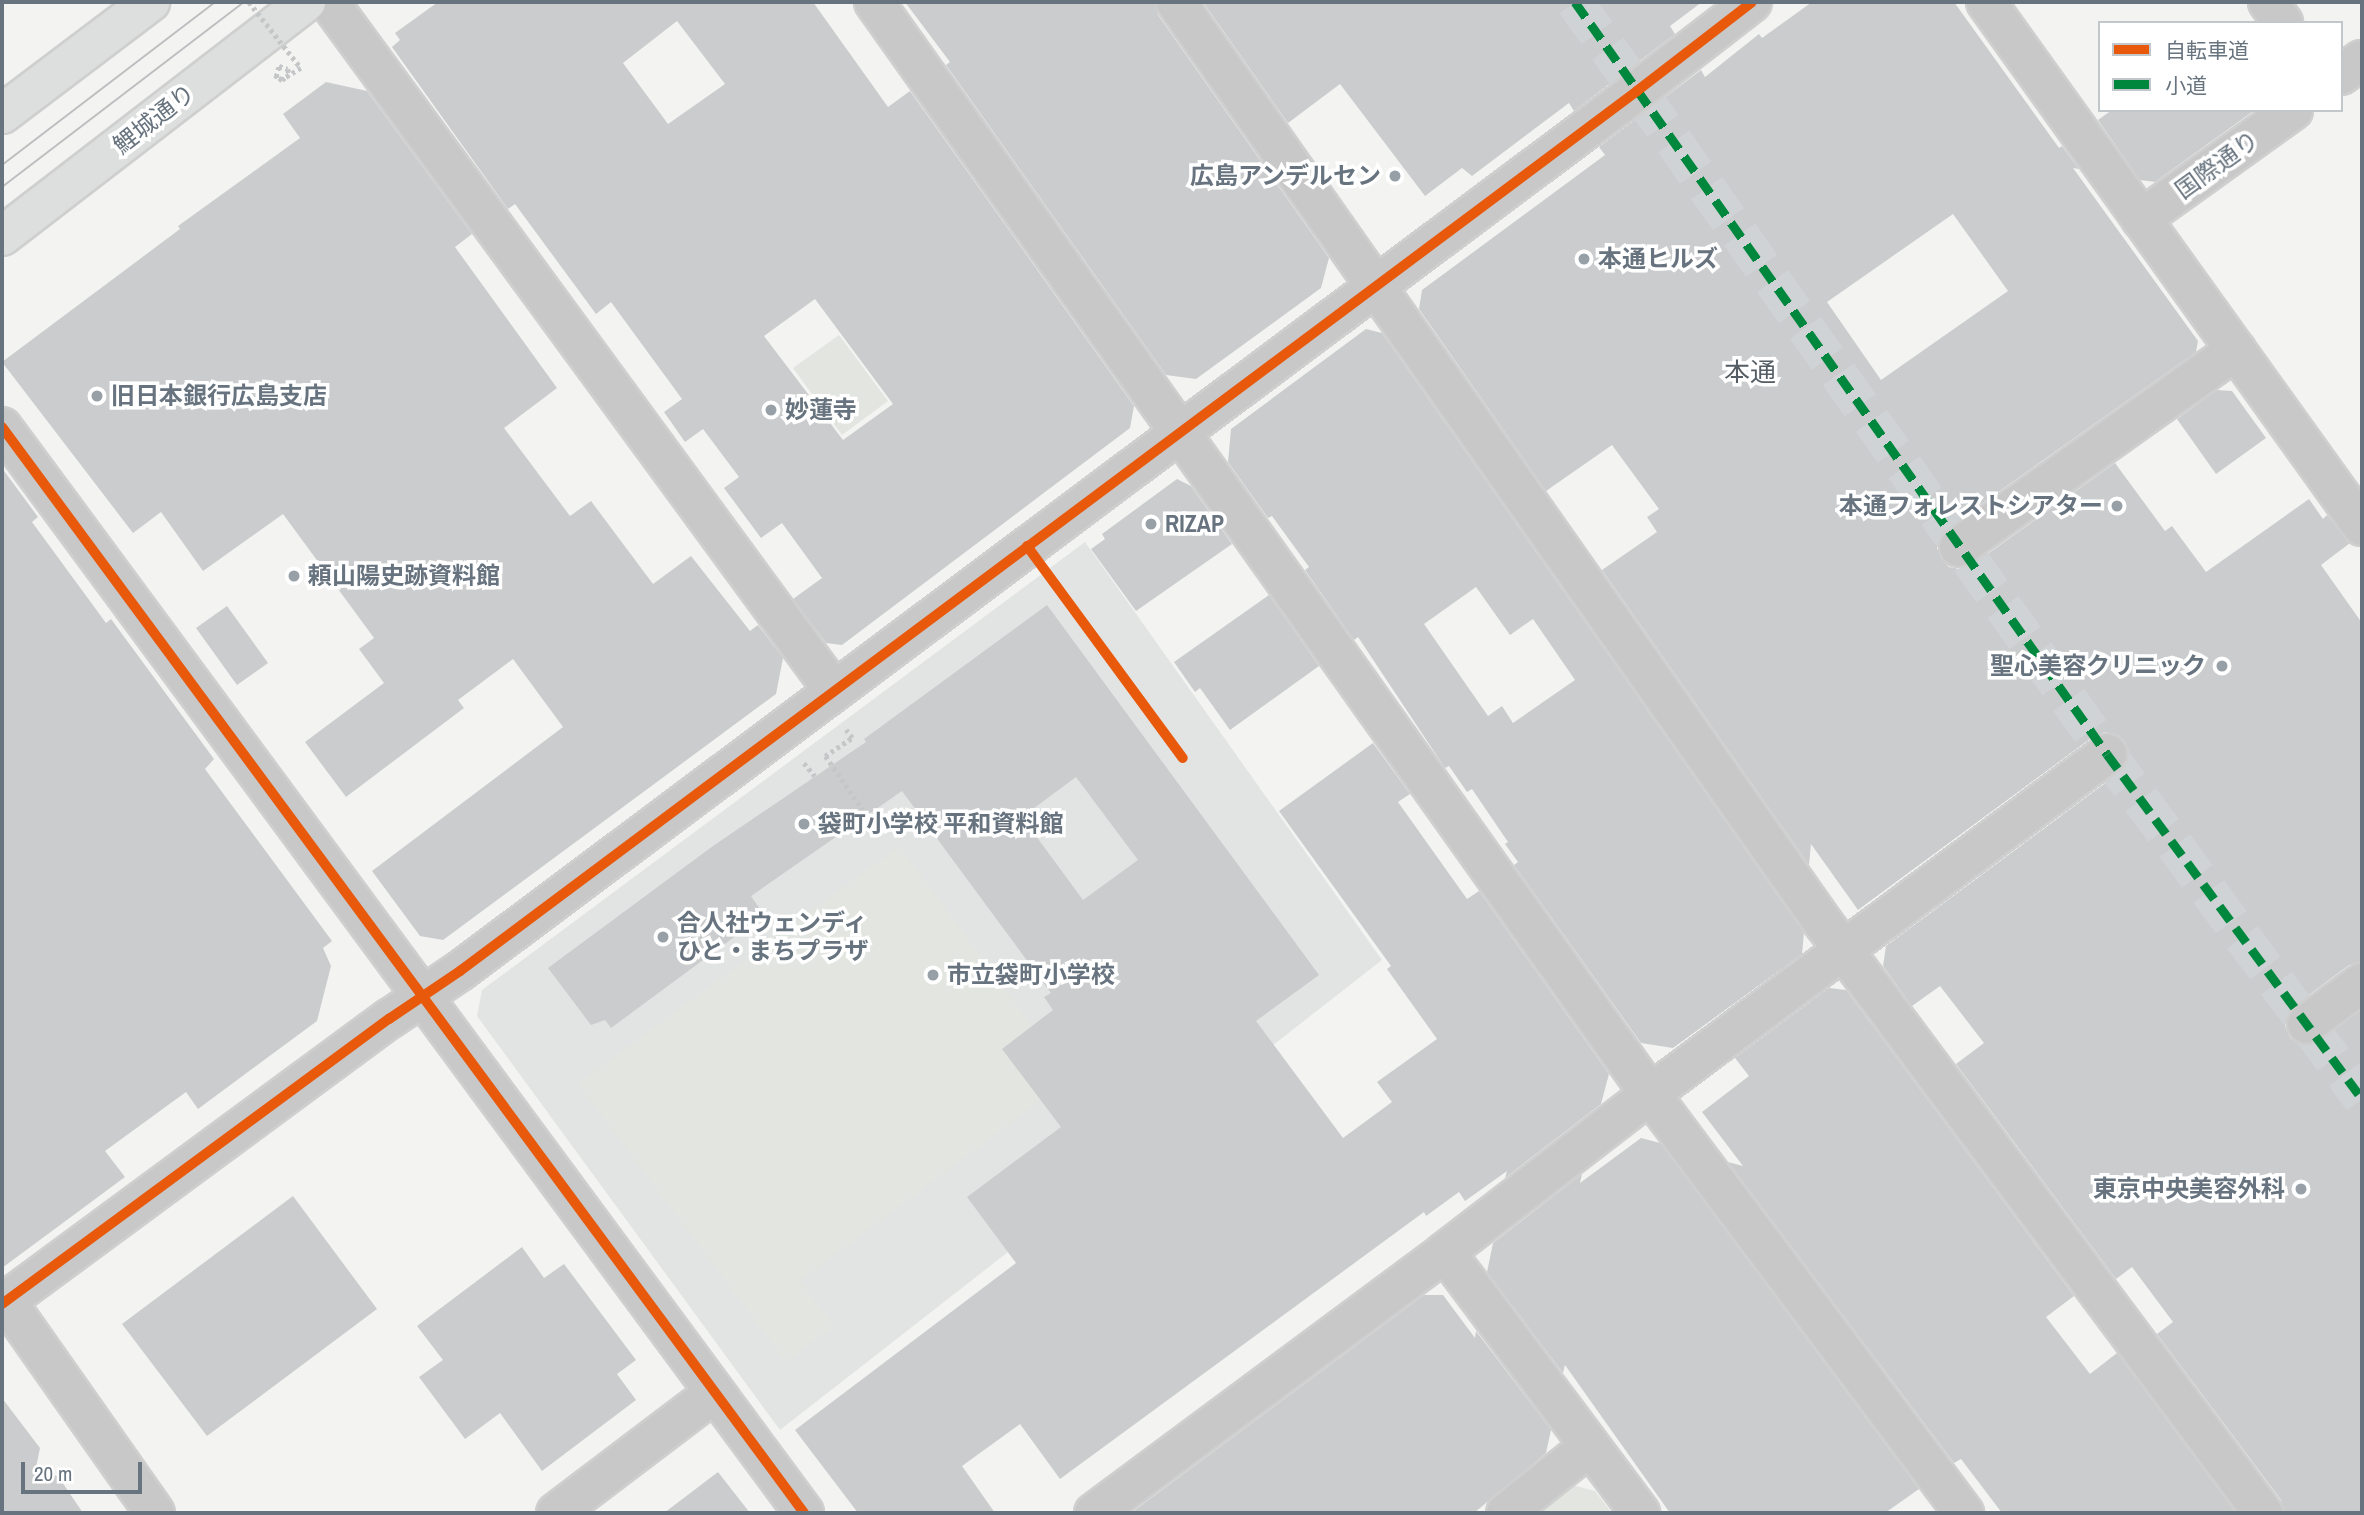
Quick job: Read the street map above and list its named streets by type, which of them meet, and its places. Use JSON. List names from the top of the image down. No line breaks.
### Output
{"streets":{"highway":["鯉城通り"],"street":["国際通り"]},"districts":["本通"],"places":["広島アンデルセン","本通ヒルズ","旧日本銀行広島支店","妙蓮寺","本通フォレストシアター","RIZAP","頼山陽史跡資料館","聖心美容クリニック","袋町小学校 平和資料館","合人社ウェンディ ひと・まちプラザ","市立袋町小学校","東京中央美容外科"],"legend":["自転車道","小道"],"scale_bar":"20 m"}
